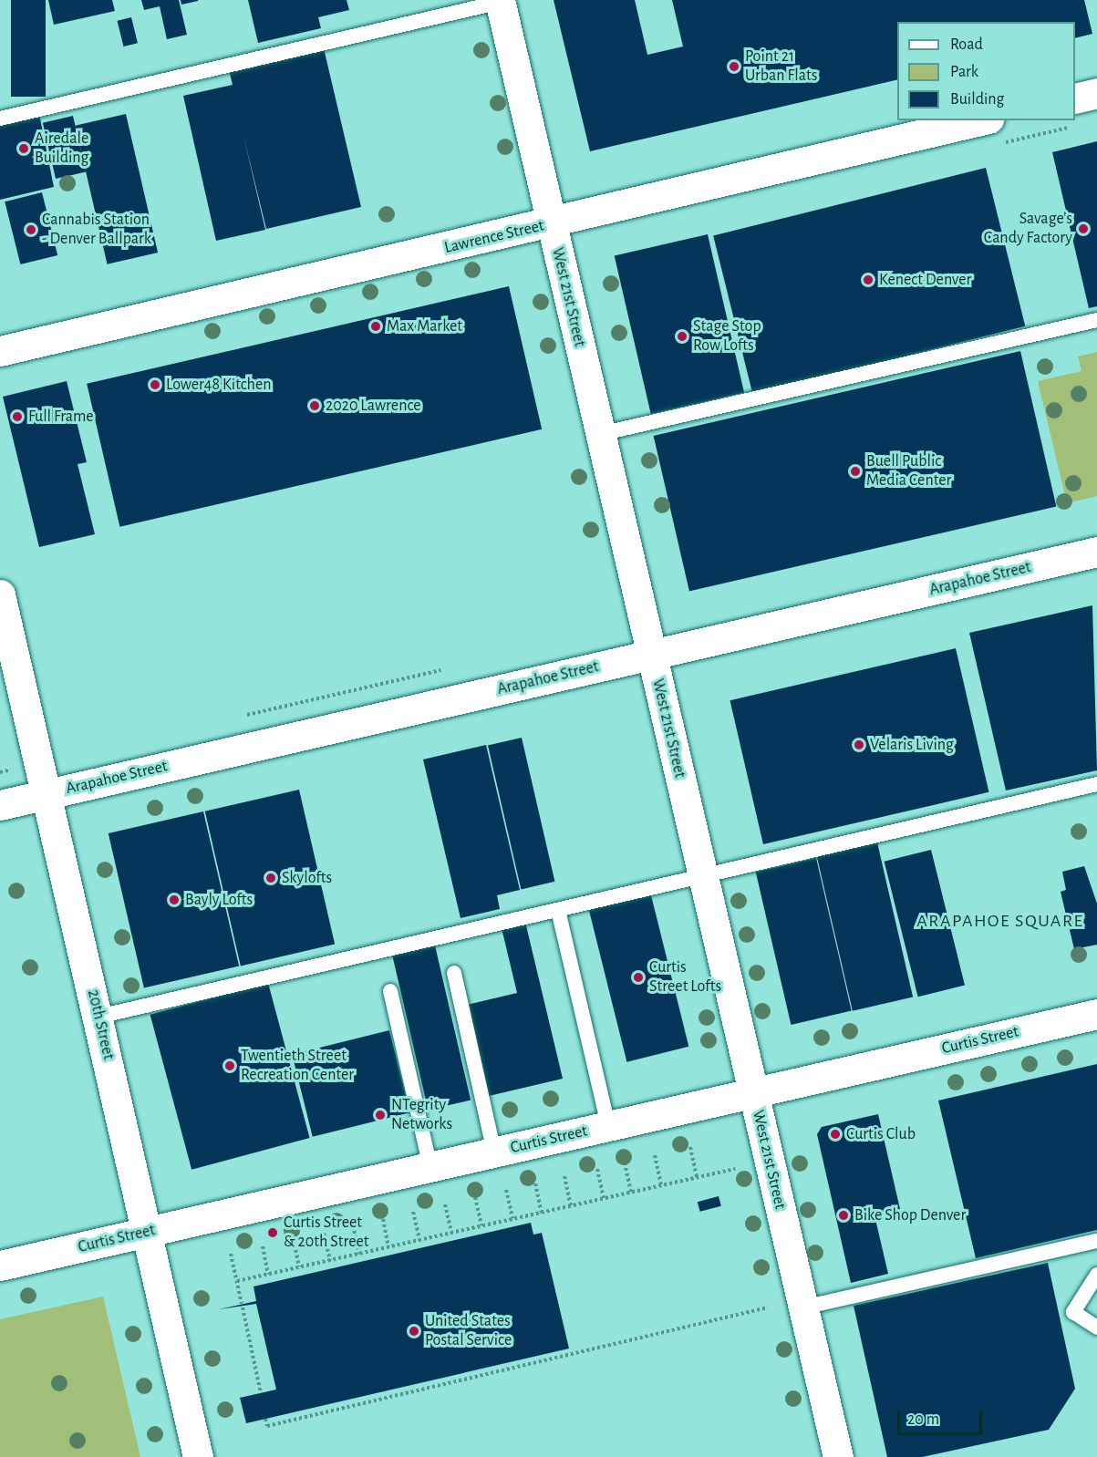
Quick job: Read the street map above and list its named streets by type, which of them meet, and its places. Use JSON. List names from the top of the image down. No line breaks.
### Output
{"streets":{"street":["Lawrence Street","West 21st Street","Arapahoe Street","20th Street","Curtis Street"]},"crossings":[["Lawrence Street","West 21st Street"],["West 21st Street","Arapahoe Street"],["West 21st Street","Curtis Street"],["Arapahoe Street","20th Street"],["20th Street","Curtis Street"]],"districts":["ARAPAHOE SQUARE"],"places":["Point 21 Urban Flats","Airedale Building","Savage’s Candy Factory","Cannabis Station - Denver Ballpark","Kenect Denver","Max Market","Stage Stop Row Lofts","Lower48 Kitchen","2020 Lawrence","Full Frame","Buell Public Media Center","Velaris Living","Skylofts","Bayly Lofts","Curtis Street Lofts","Twentieth Street Recreation Center","NTegrity Networks","Curtis Club","Bike Shop Denver","Curtis Street & 20th Street","United States Postal Service"],"legend":["Road","Park","Building"],"scale_bar":"20 m"}
